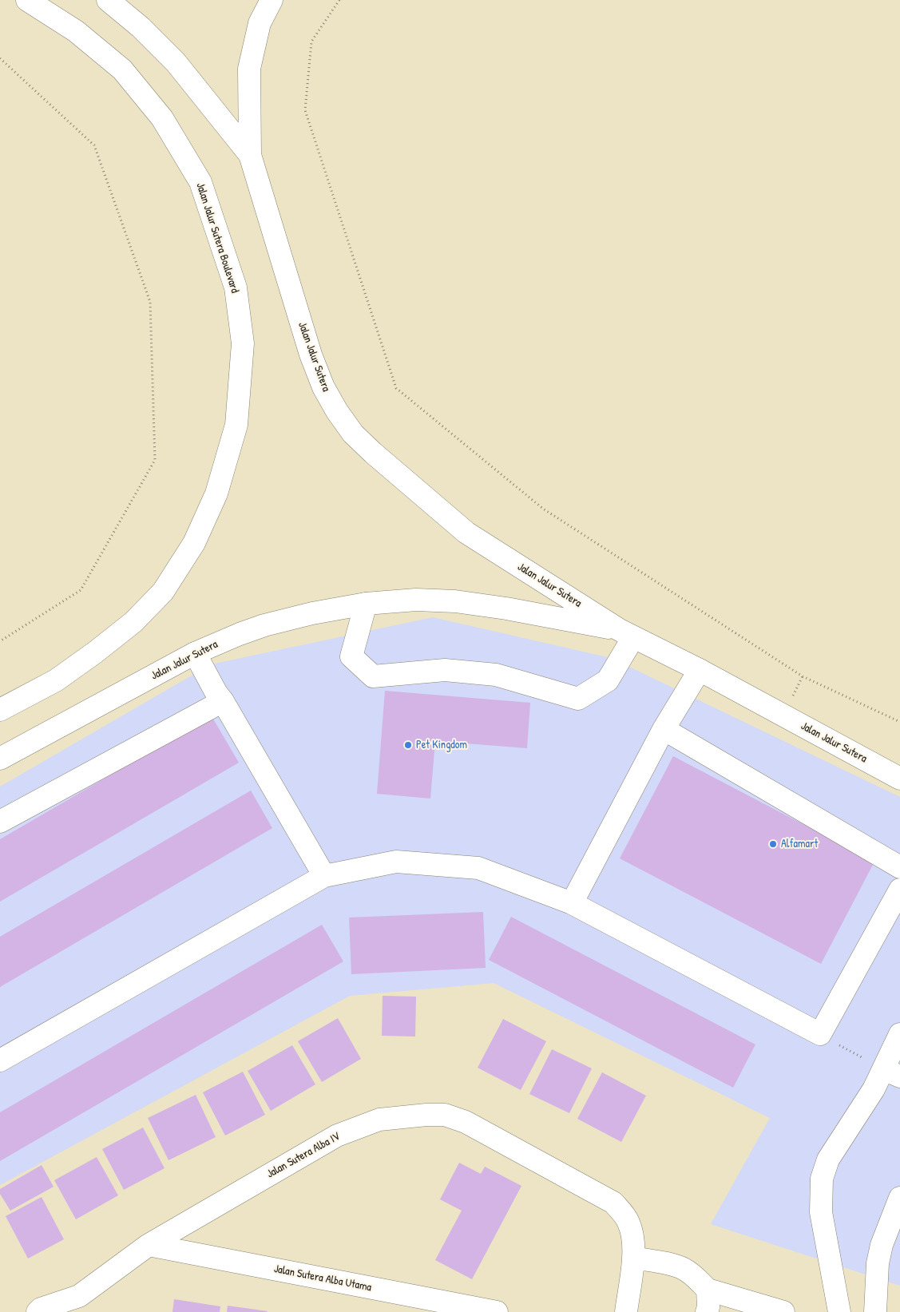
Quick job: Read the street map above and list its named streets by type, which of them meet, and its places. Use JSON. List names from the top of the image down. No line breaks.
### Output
{"streets":{"main road":["Jalan Jalur Sutera Boulevard","Jalan Jalur Sutera","Jalan Sutera Alba IV","Jalan Sutera Alba Utama"]},"crossings":[["Jalan Sutera Alba IV","Jalan Sutera Alba Utama"]],"places":["Pet Kingdom","Alfamart"]}
